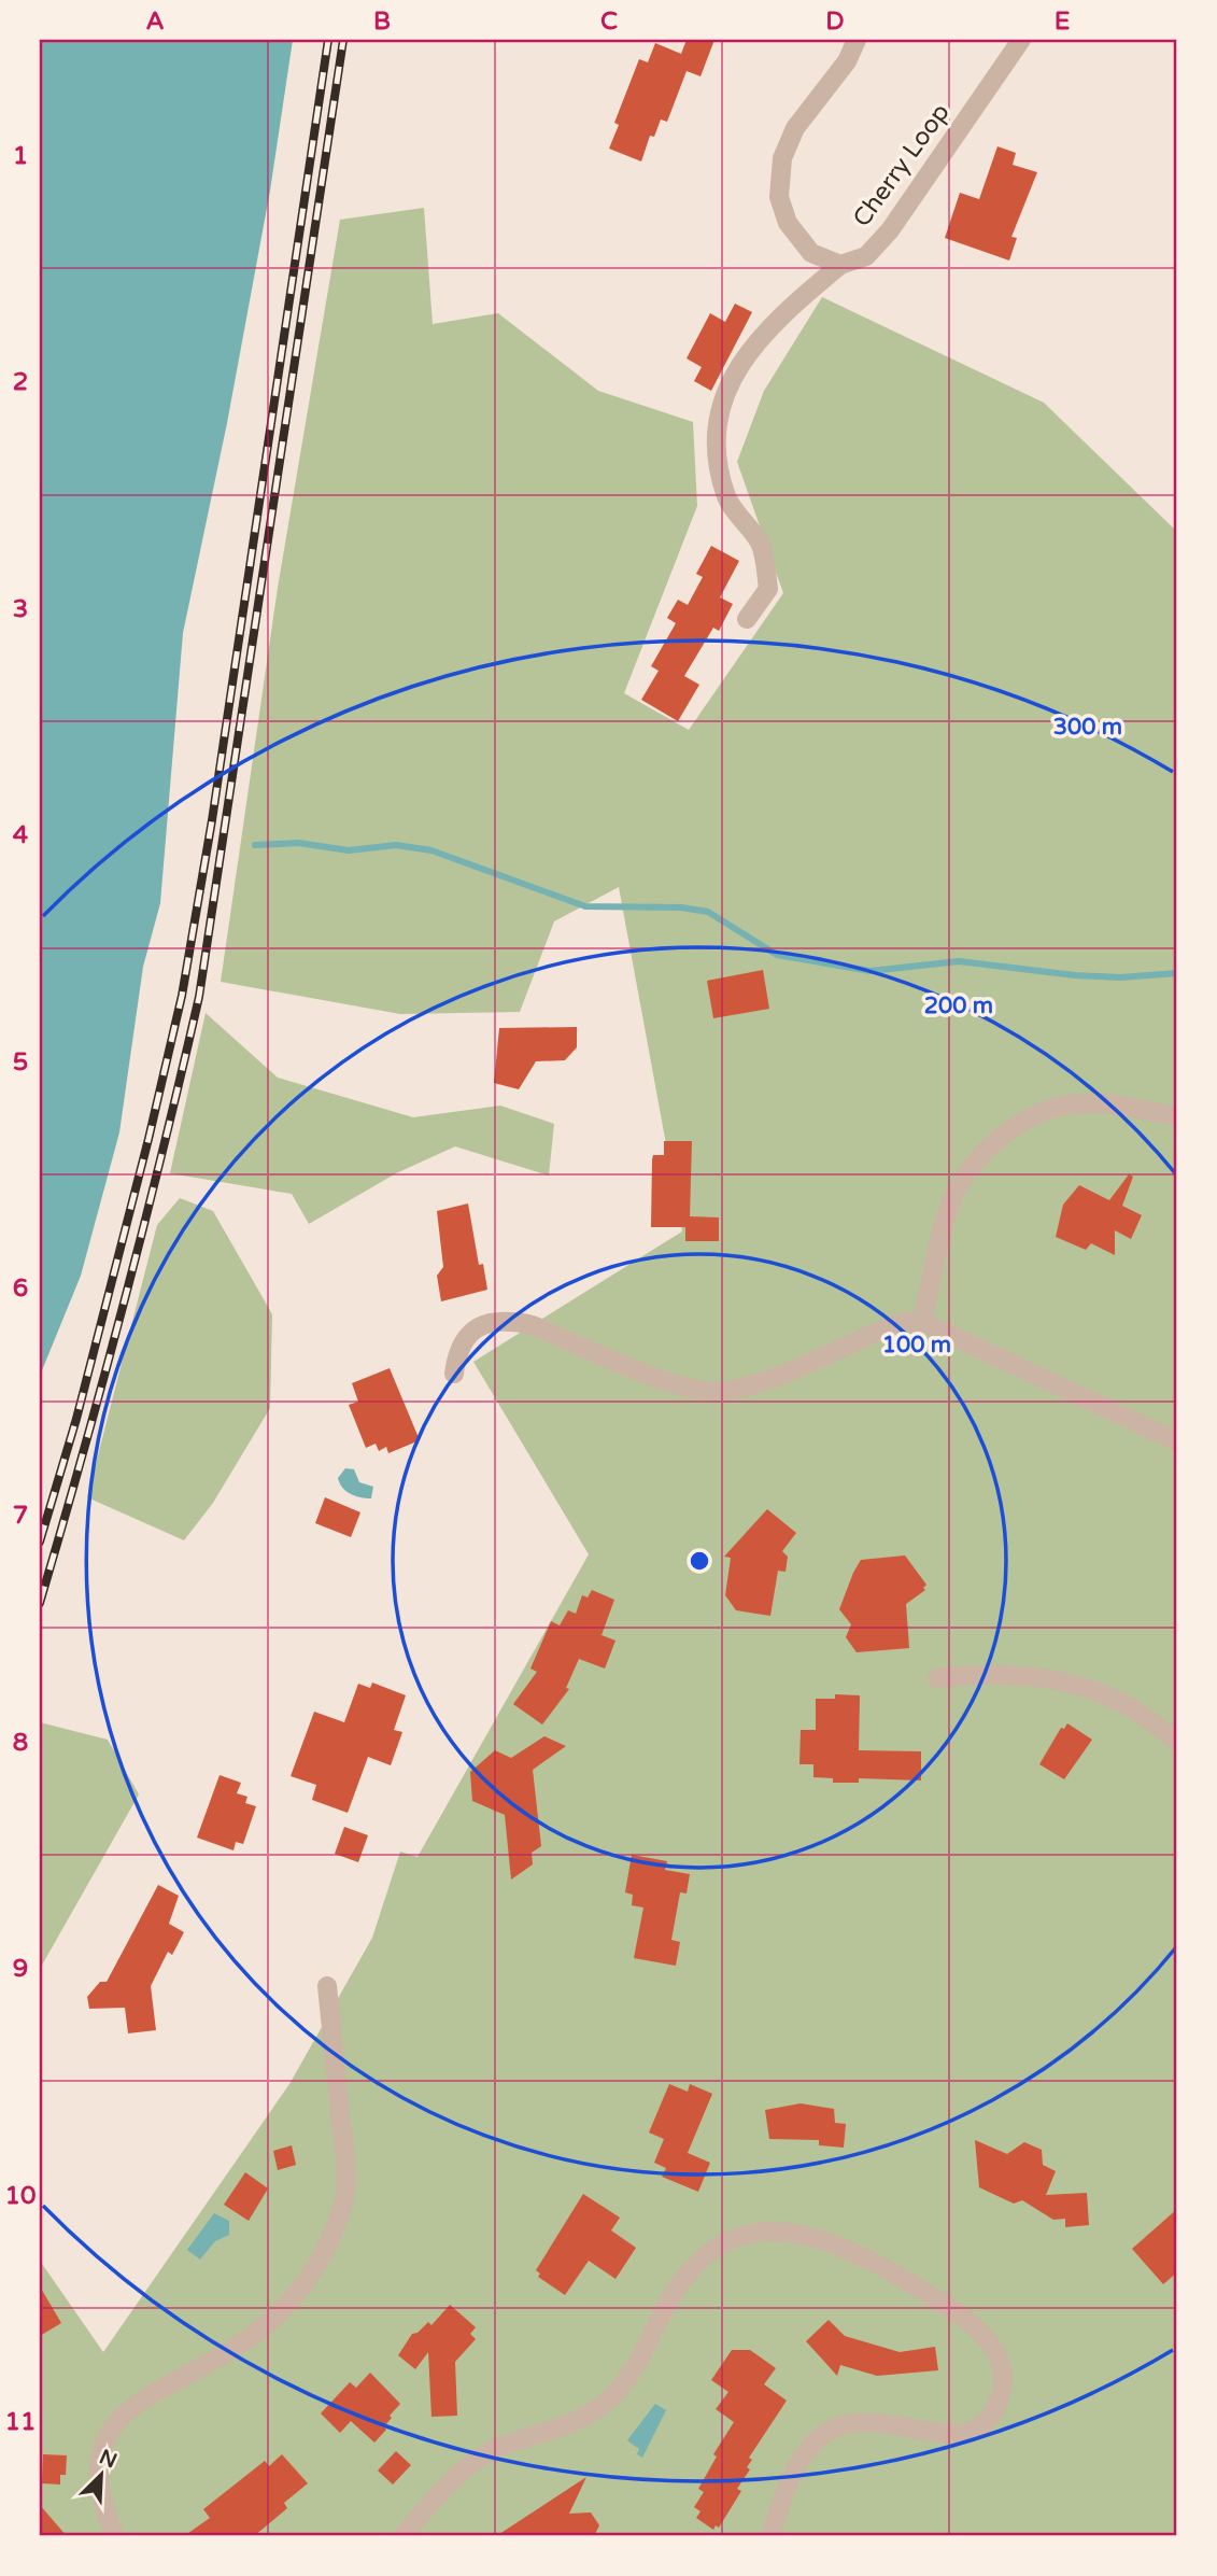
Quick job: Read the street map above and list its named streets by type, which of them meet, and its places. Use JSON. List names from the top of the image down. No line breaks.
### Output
{"streets":{"street":["Cherry Loop"]},"north":"top right","grid":{"columns":["A","B","C","D","E"],"rows":["1","2","3","4","5","6","7","8","9","10","11"]},"rings":["300 m","200 m","100 m"]}
